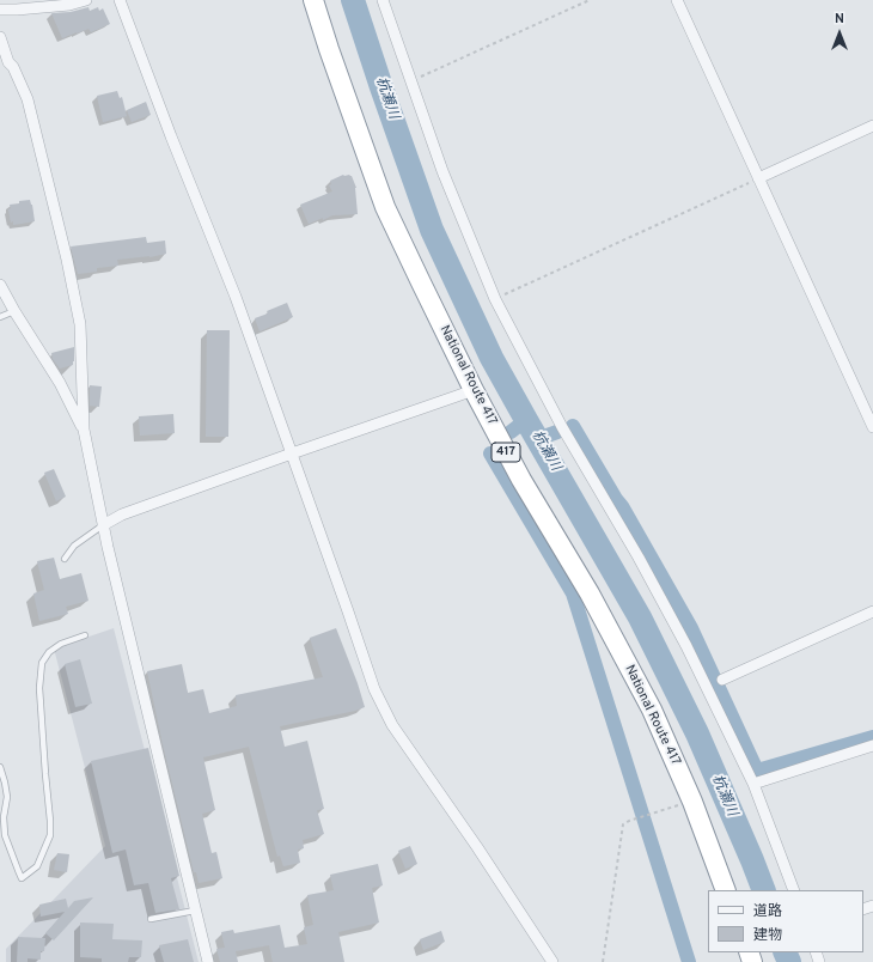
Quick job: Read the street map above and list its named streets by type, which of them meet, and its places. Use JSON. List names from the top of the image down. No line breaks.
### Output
{"streets":{"highway":["National Route 417","417"]},"water":["杭瀬川"],"legend":["道路","建物"],"north":"top"}
